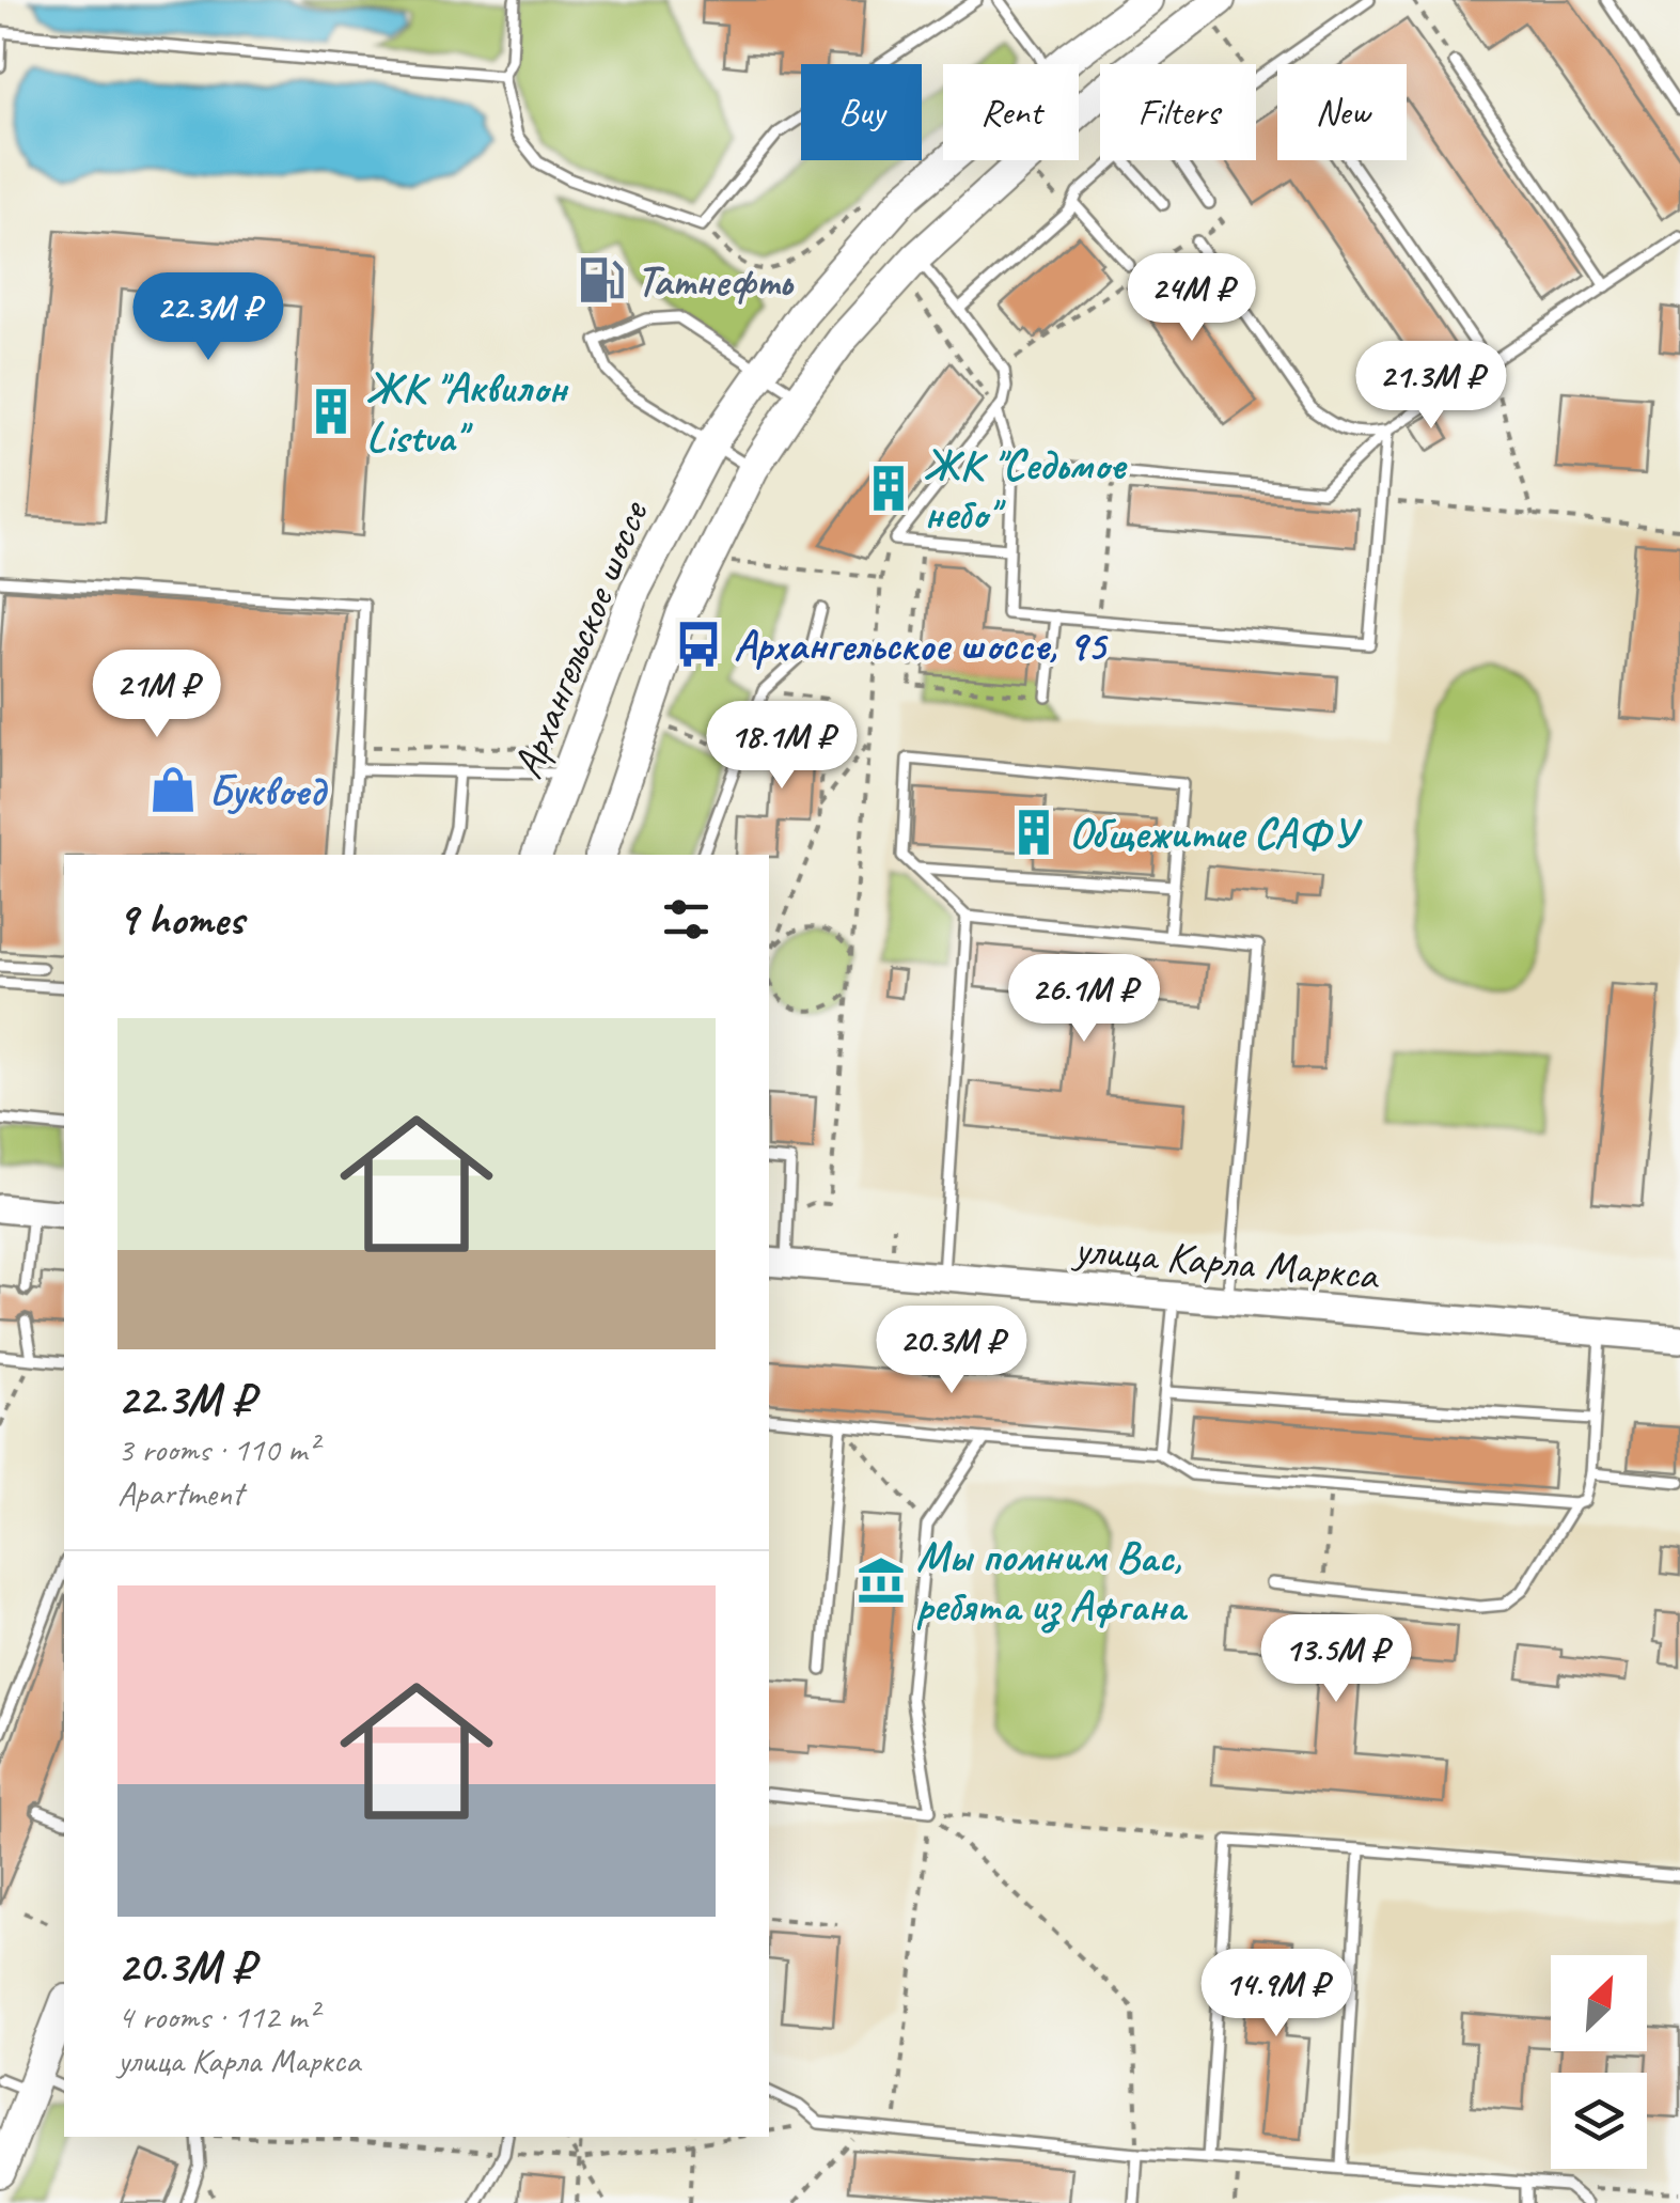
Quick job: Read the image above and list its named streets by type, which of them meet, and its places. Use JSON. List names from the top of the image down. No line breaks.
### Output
{"streets":{"main road":["Архангельское шоссе"],"street":["улица Карла Маркса"]},"places":{"fuel station":["Татнефть"],"building":["ЖК \"Аквилон Listva\"","ЖК \"Седьмое небо\"","Общежитие САФУ"],"bus stop":["Архангельское шоссе, 95"],"shop":["Буквоед"],"museum":["Мы помним Вас, ребята из Афгана"]},"north":"top right","page":{"chip":["Buy","Rent","Filters","New"],"price":["24M ₽","22.3M ₽","21.3M ₽","21M ₽","18.1M ₽","26.1M ₽","20.3M ₽","13.5M ₽","14.9M ₽"],"heading":"9 homes","list":[{"name":"22.3M ₽","note":"3 rooms · 110 m² · Apartment"},{"name":"20.3M ₽","note":"4 rooms · 112 m² · улица Карла Маркса"}]}}
